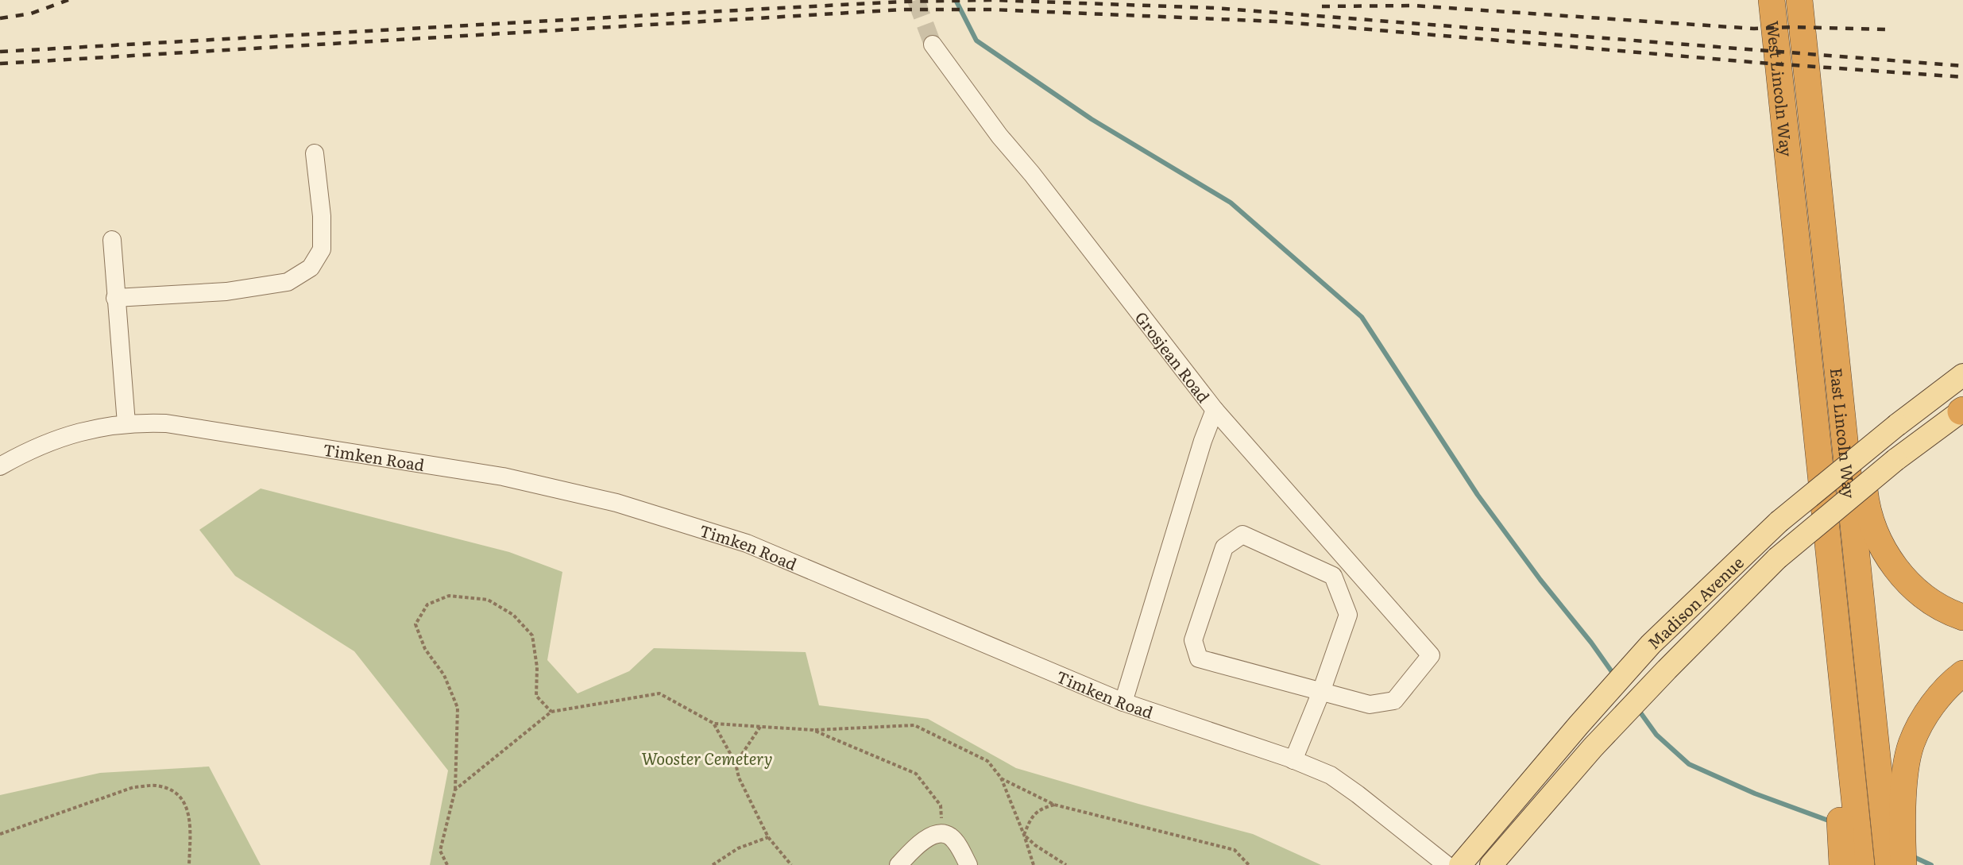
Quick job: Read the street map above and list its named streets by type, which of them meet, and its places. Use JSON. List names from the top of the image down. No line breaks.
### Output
{"streets":{"highway":["West Lincoln Way","East Lincoln Way"],"main road":["Madison Avenue"],"street":["Grosjean Road","Timken Road"]},"crossings":[["West Lincoln Way","East Lincoln Way"]],"parks":["Wooster Cemetery"]}
